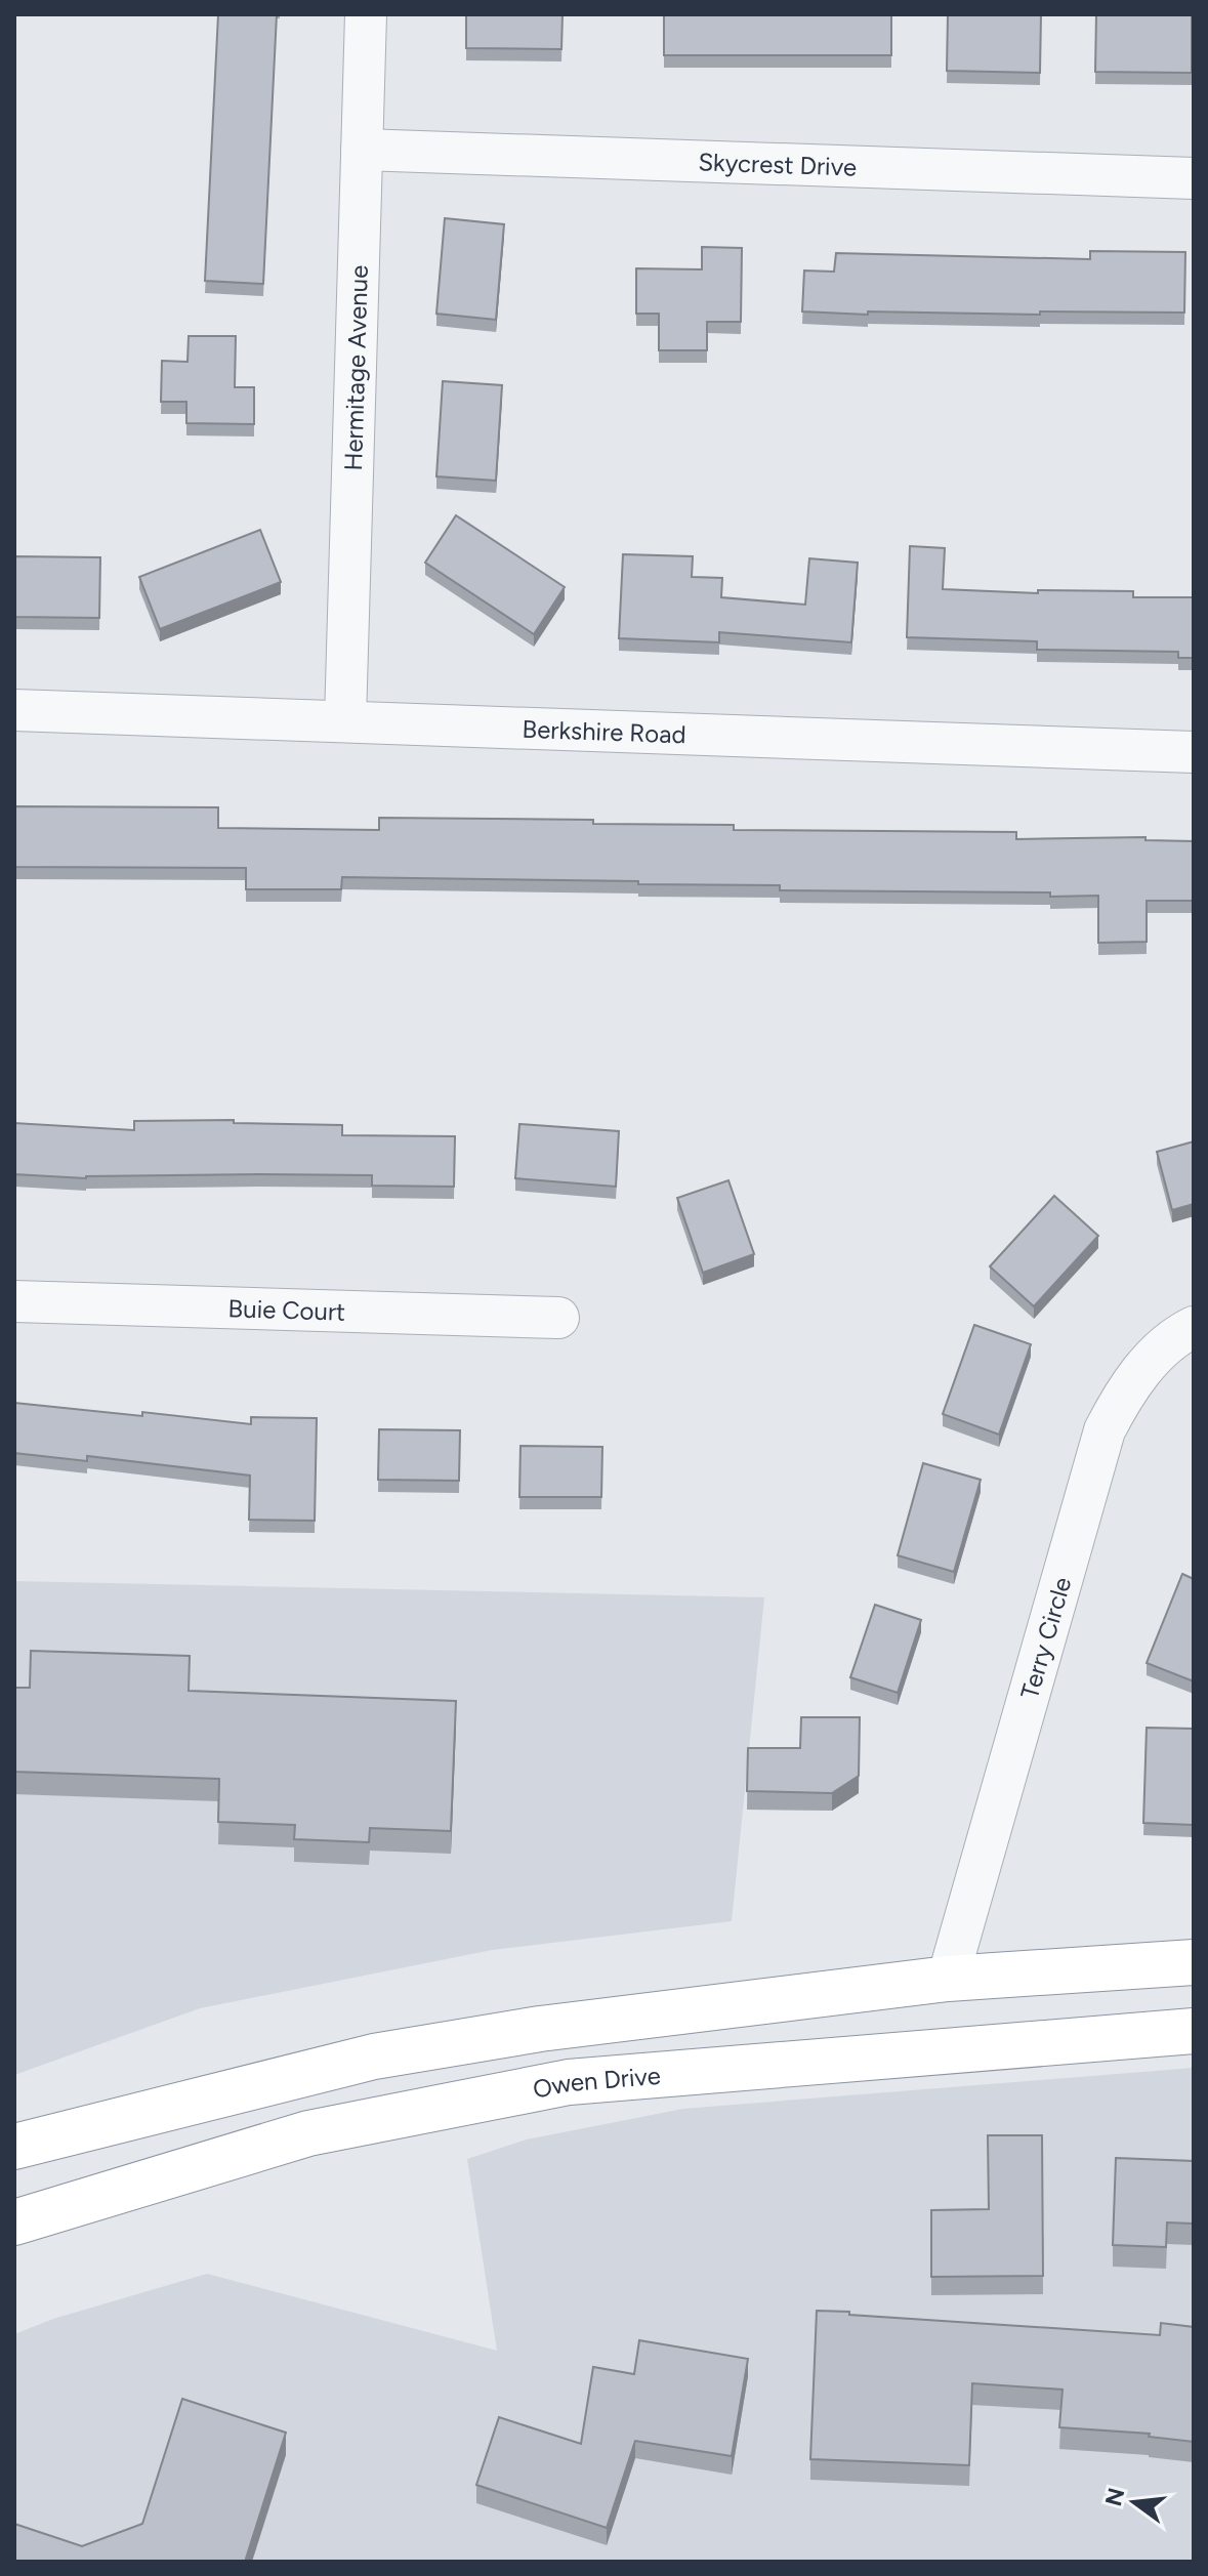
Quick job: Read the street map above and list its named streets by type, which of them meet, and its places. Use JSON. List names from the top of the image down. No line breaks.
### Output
{"streets":{"highway":["Owen Drive"],"street":["Skycrest Drive","Hermitage Avenue","Berkshire Road","Buie Court","Terry Circle"]},"crossings":[["Skycrest Drive","Hermitage Avenue"],["Hermitage Avenue","Berkshire Road"]],"north":"left"}
